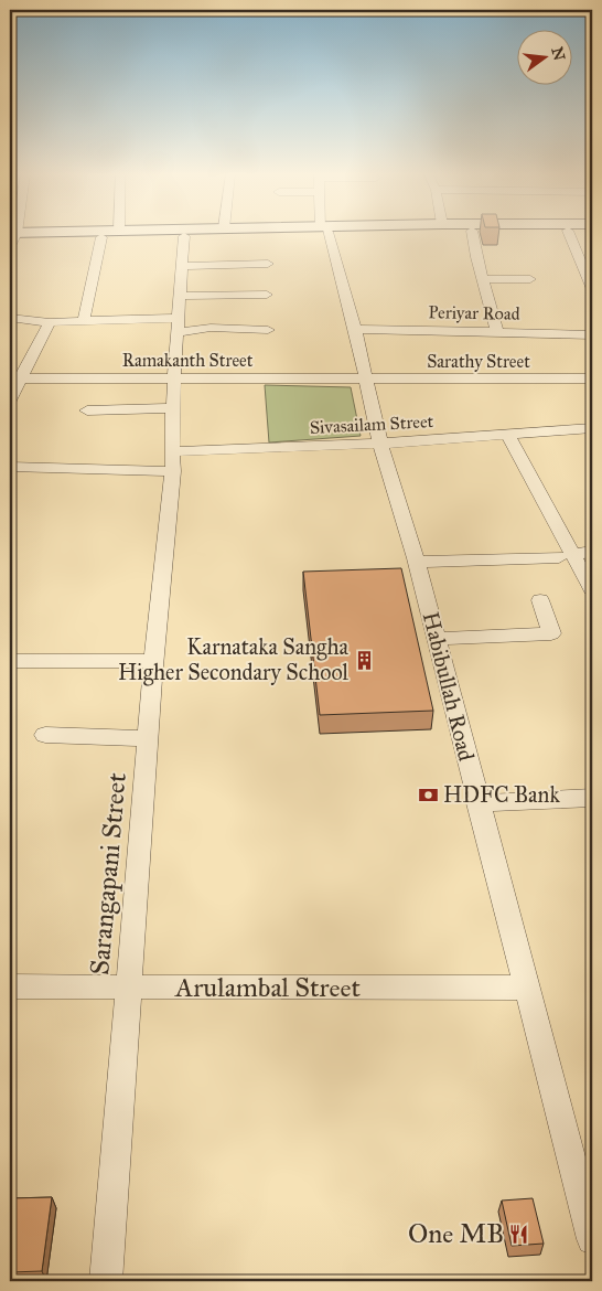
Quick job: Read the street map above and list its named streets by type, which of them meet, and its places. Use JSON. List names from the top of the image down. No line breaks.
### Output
{"streets":{"street":["Periyar Road","Ramakanth Street","Sarathy Street","Sivasailam Street","Habibullah Road","Sarangapani Street","Arulambal Street"]},"crossings":[["Periyar Road","Habibullah Road"],["Ramakanth Street","Sarathy Street"],["Ramakanth Street","Habibullah Road"],["Ramakanth Street","Sarangapani Street"],["Sarathy Street","Habibullah Road"],["Sivasailam Street","Habibullah Road"],["Sivasailam Street","Sarangapani Street"],["Habibullah Road","Arulambal Street"],["Sarangapani Street","Arulambal Street"]],"places":{"building":["Karnataka Sangha Higher Secondary School"],"bank":["HDFC Bank"],"restaurant":["One MB"]},"north":"right"}
